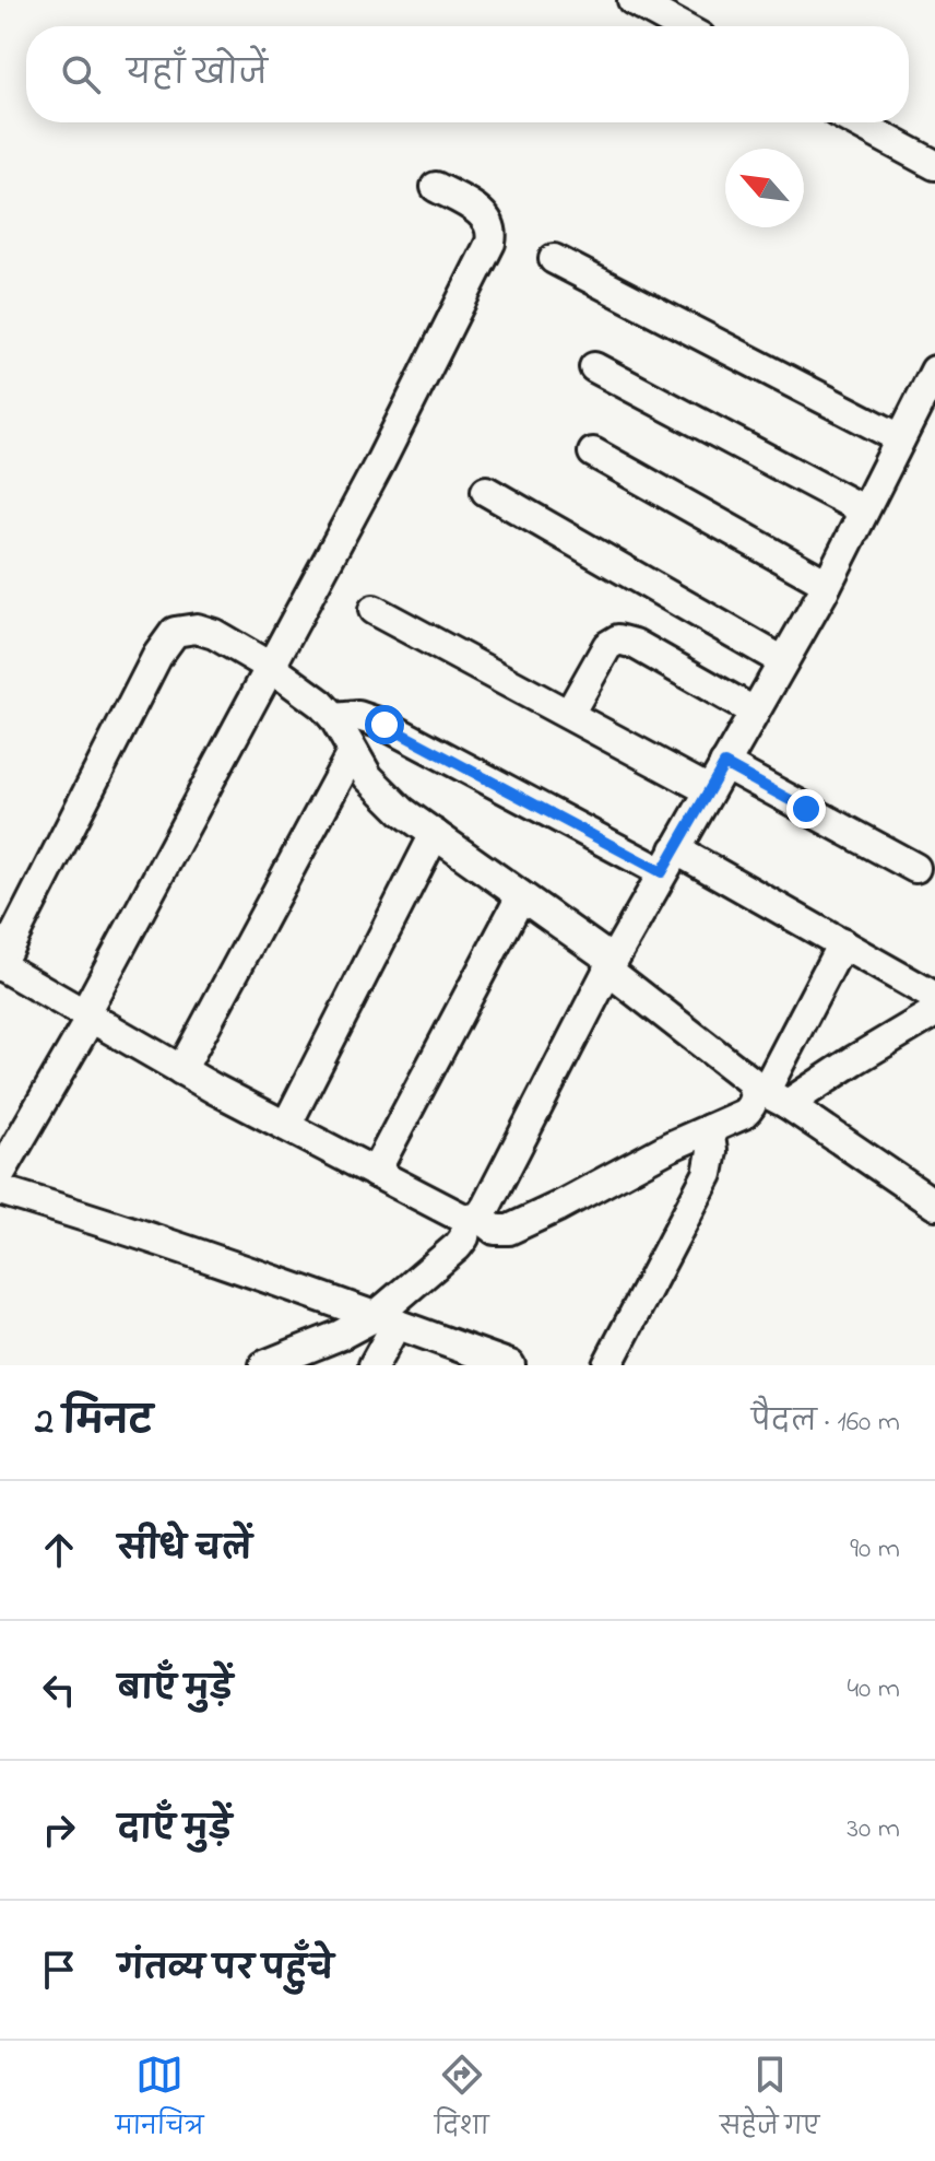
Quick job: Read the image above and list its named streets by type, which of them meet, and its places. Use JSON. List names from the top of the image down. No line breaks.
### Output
{"north":"top left","page":{"search":"यहाँ खोजें","heading":["2 मिनट","पैदल · 160 m"],"list":[["सीधे चलें","90 m"],["बाएँ मुड़ें","40 m"],["दाएँ मुड़ें","30 m"],"गंतव्य पर पहुँचे"],"nav":["मानचित्र","दिशा","सहेजे गए"]}}
